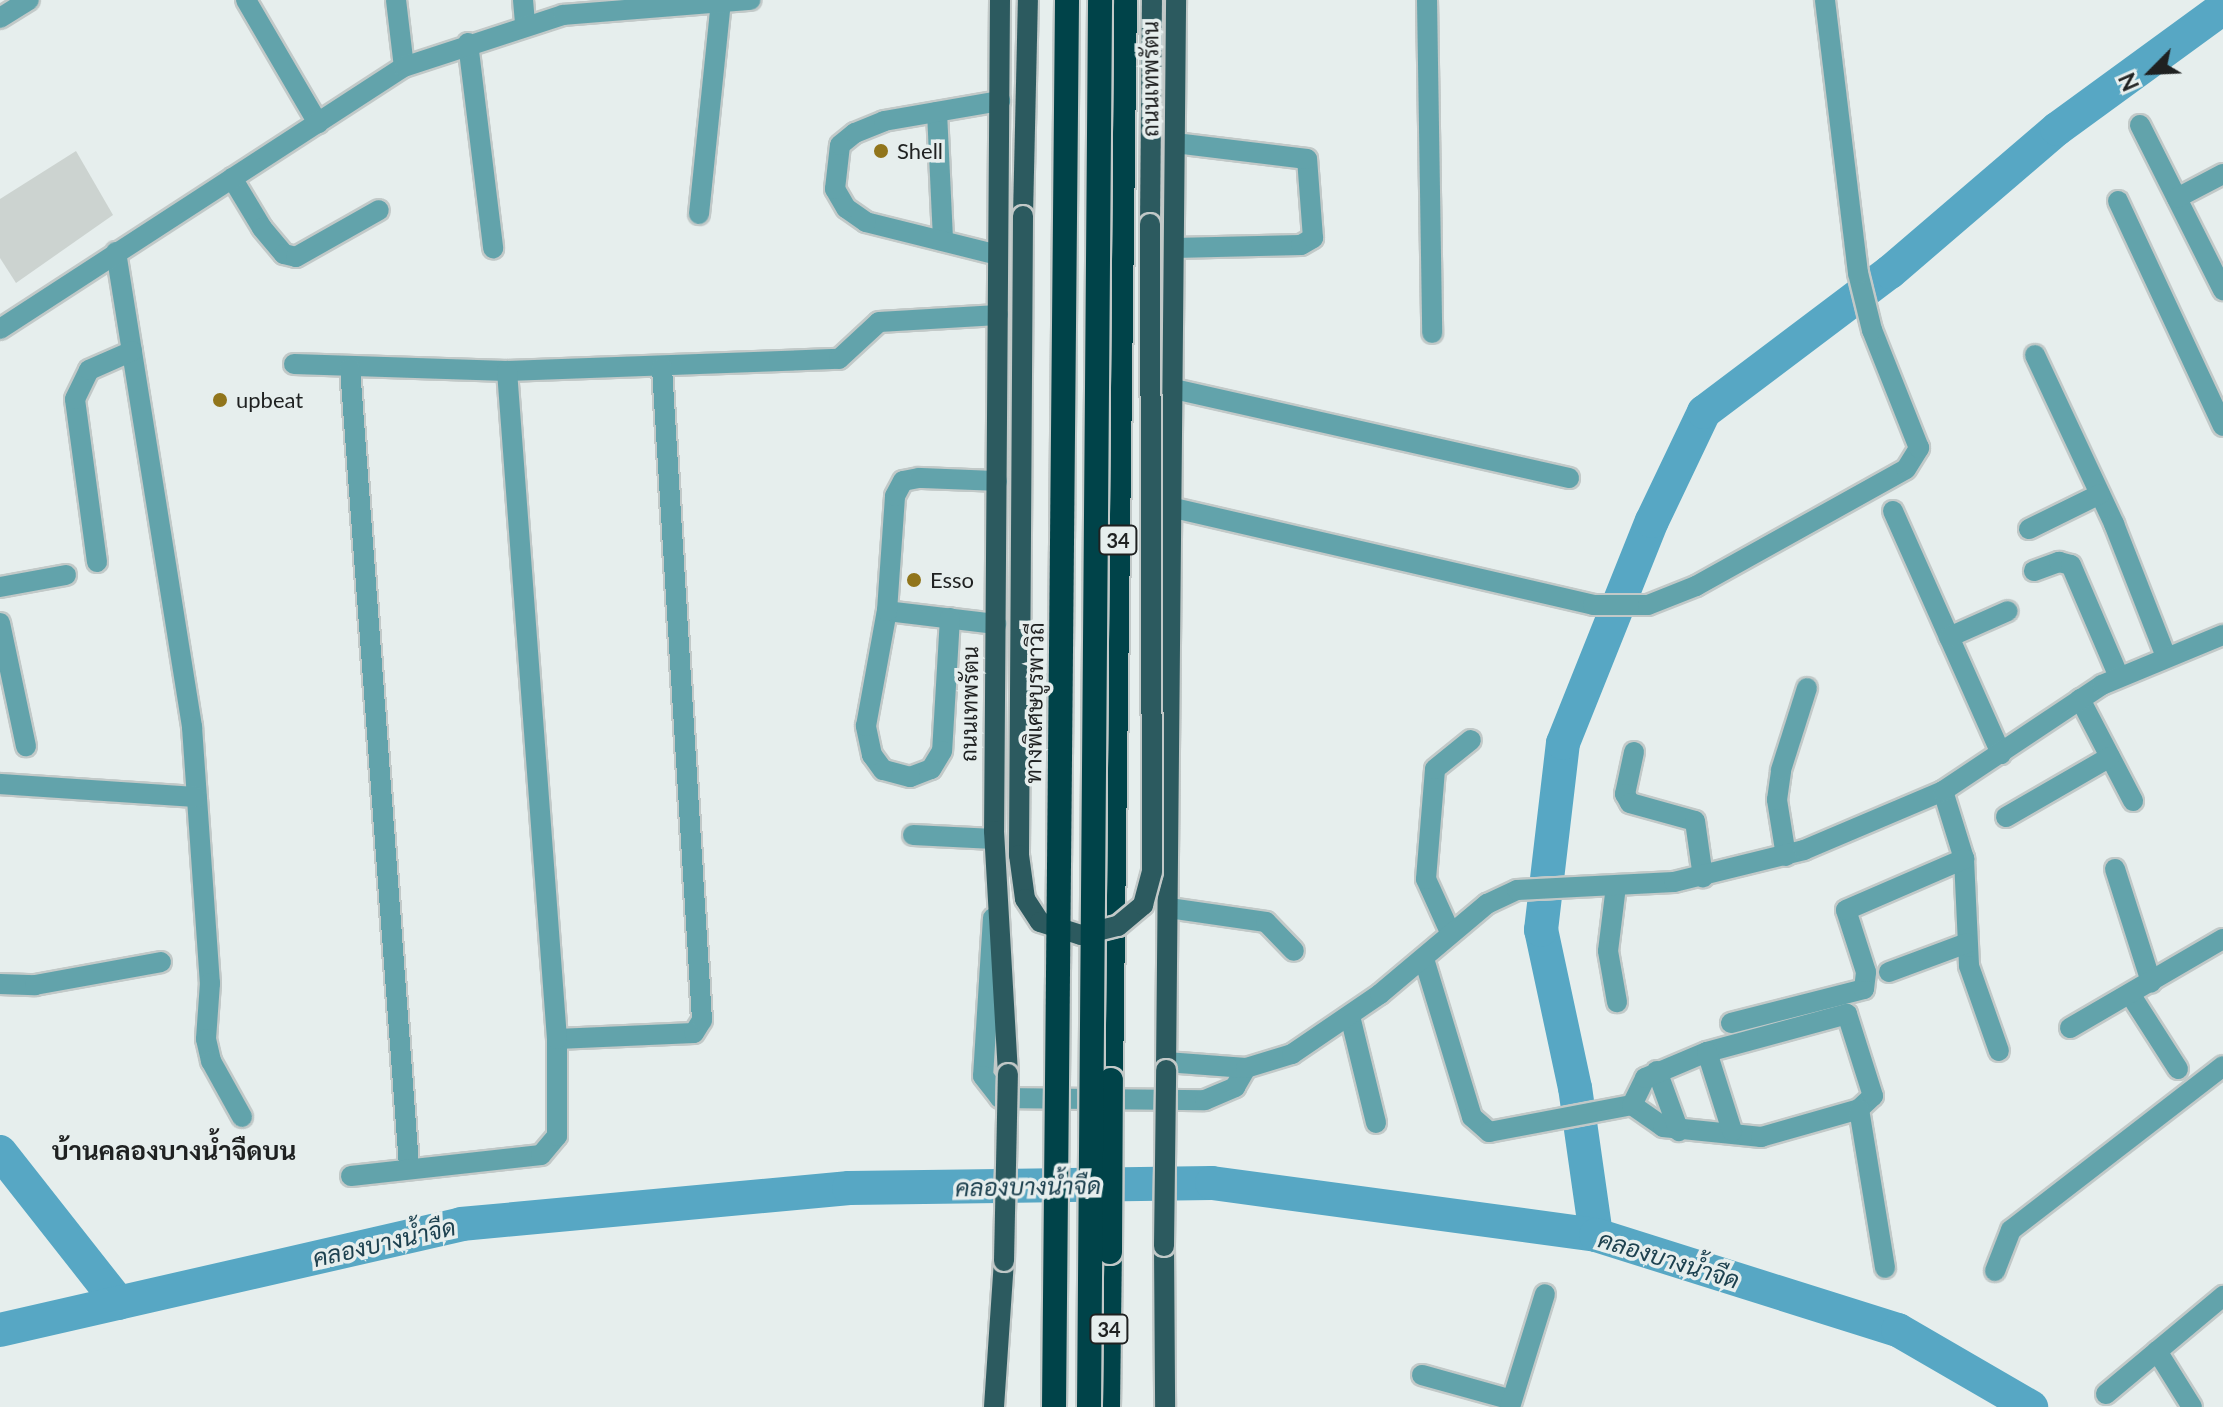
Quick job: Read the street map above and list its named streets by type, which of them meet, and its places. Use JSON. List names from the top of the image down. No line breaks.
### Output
{"streets":{"highway":["ถนนเทพรัตน","34","ทางพิเศษบูรพาวิถี"]},"districts":["บ้านคลองบางน้ำจืดบน"],"water":["คลองบางน้ำจืด"],"places":["Shell","upbeat","Esso"],"north":"bottom left"}
